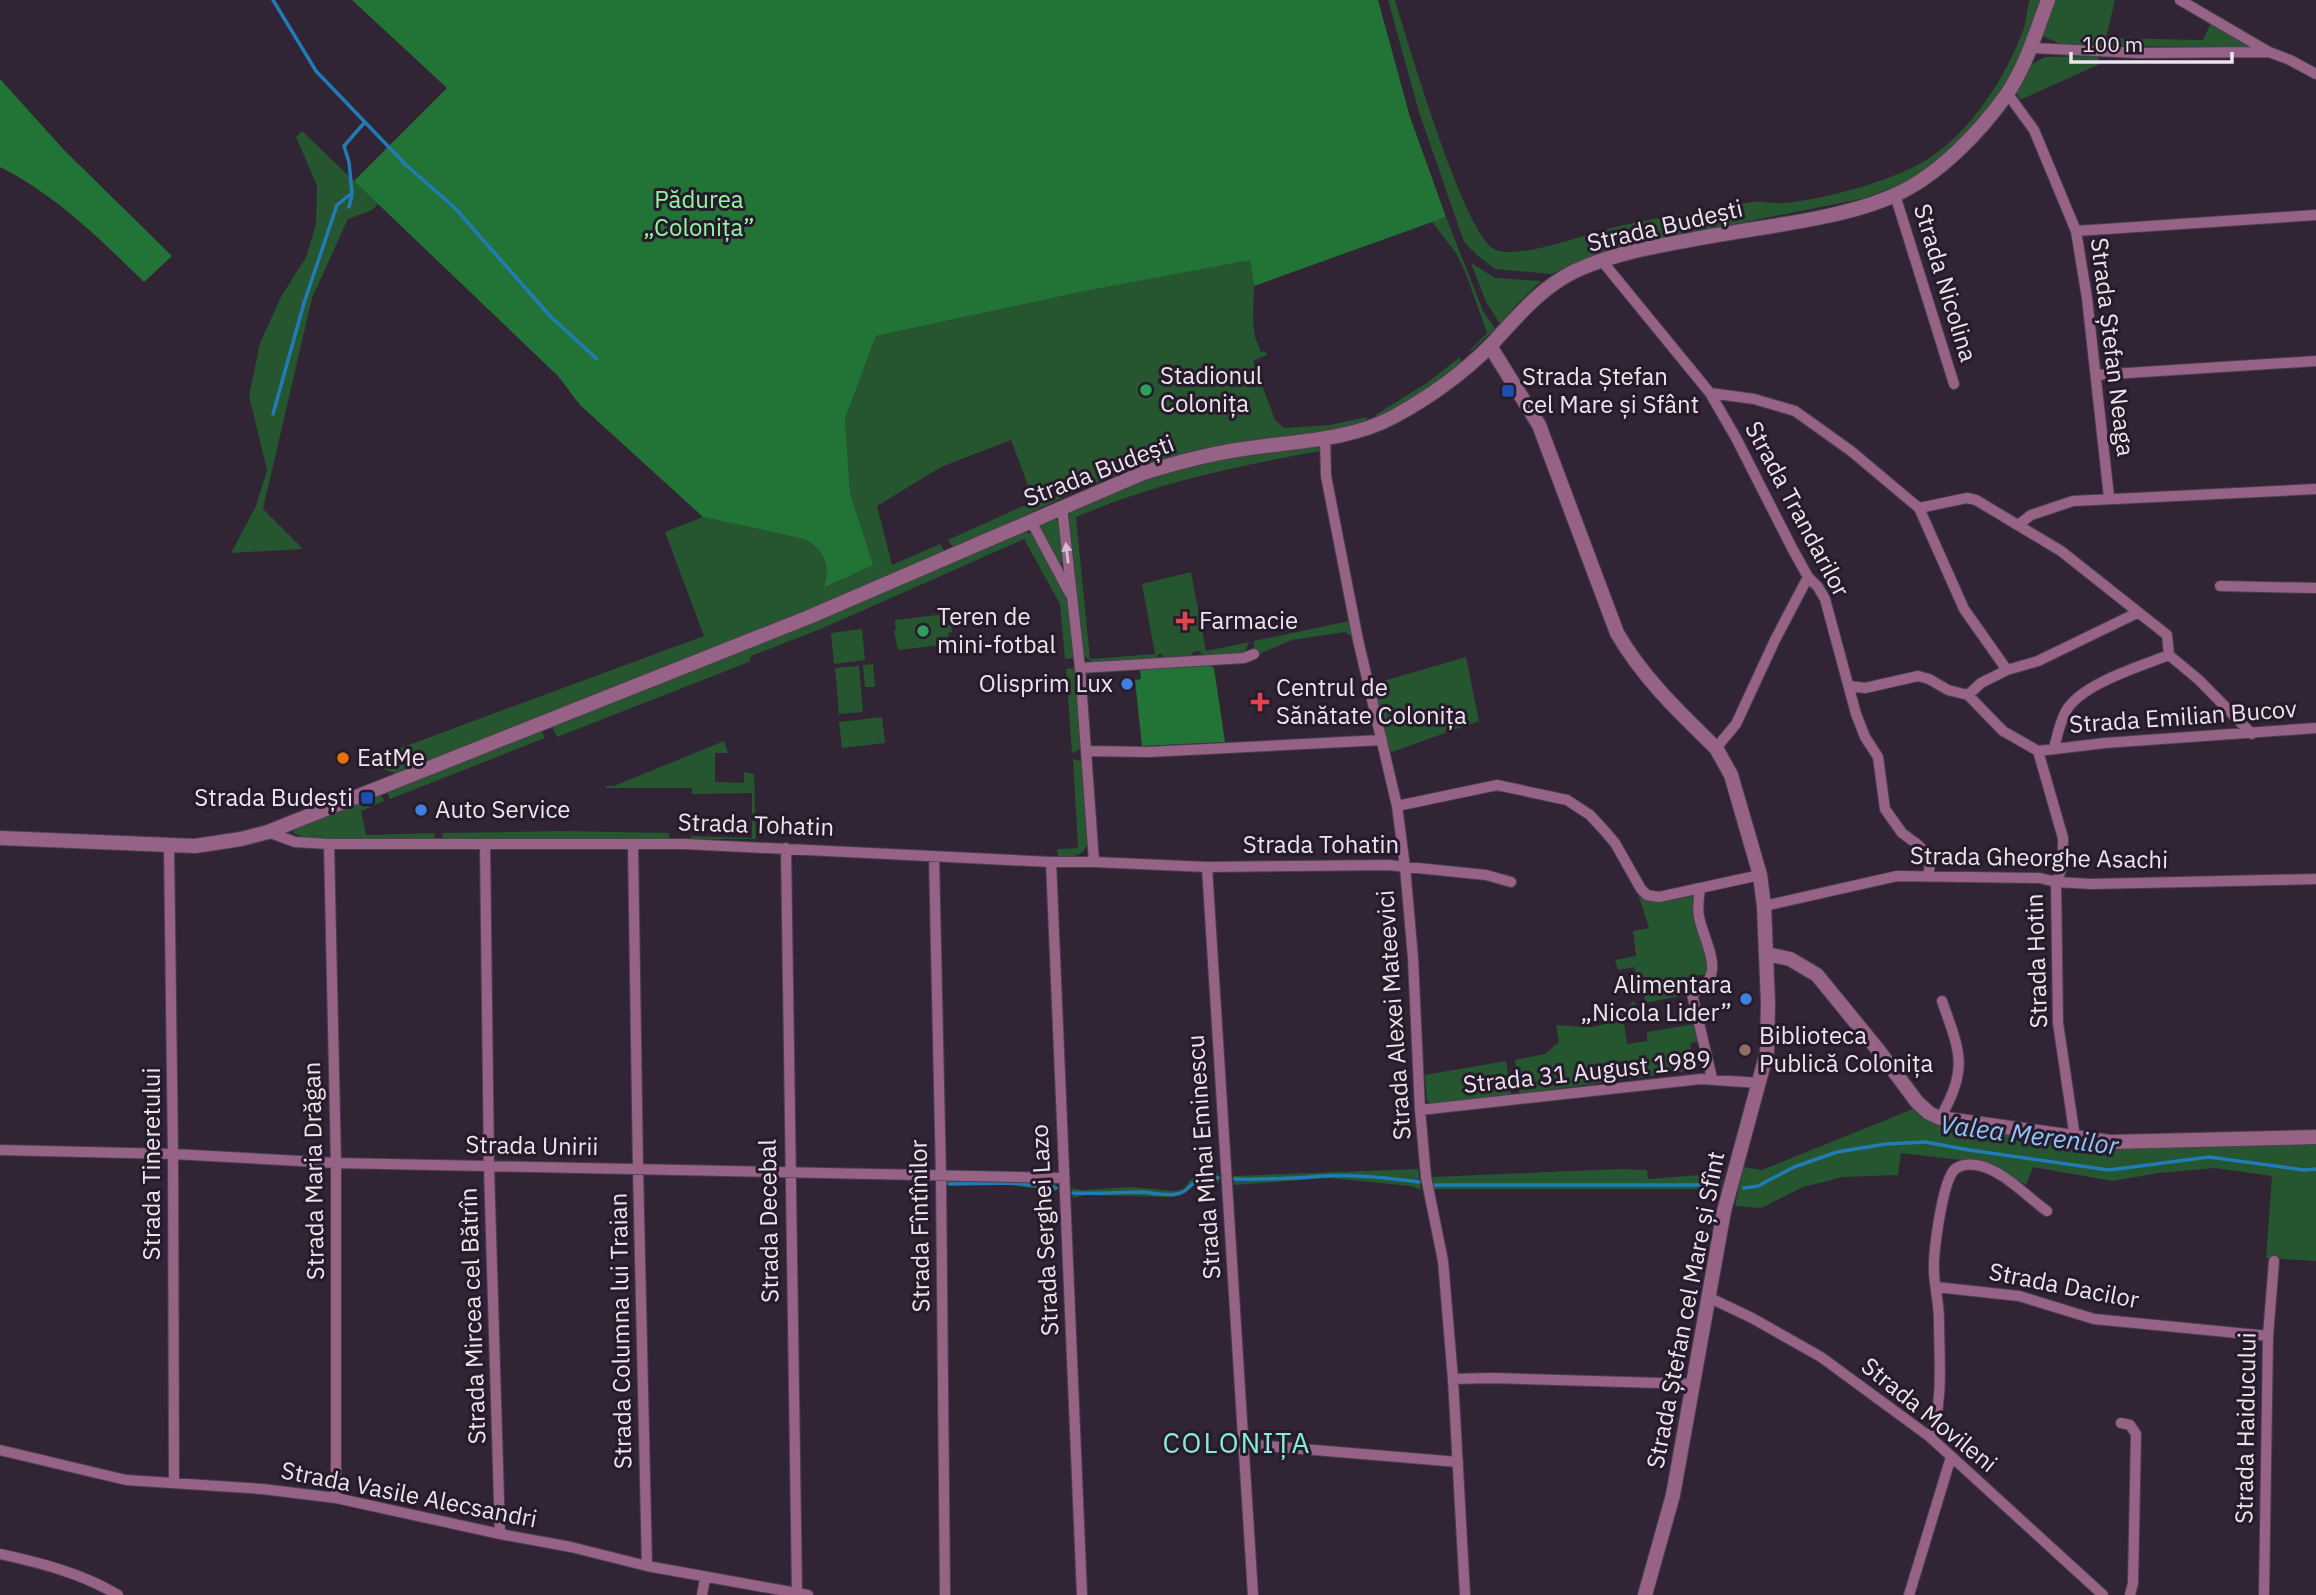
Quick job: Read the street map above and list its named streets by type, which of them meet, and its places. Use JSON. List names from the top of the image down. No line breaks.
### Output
{"streets":{"street":["Strada Budești","Strada Nicolina","Strada Ștefan Neaga","Strada Trandarilor","Strada Emilian Bucov","Strada Tohatin","Strada Gheorghe Asachi","Strada Hotin","Strada Alexei Mateevici","Strada 31 August 1989","Strada Unirii","Strada Mihai Eminescu","Strada Tineretului","Strada Maria Drăgan","Strada Decebal","Strada Fîntînilor","Strada Serghei Lazo","Strada Dacilor","Strada Ștefan cel Mare și Sfînt","Strada Mircea cel Bătrîn","Strada Columna lui Traian","Strada Movileni","Strada Haiducului","Strada Vasile Alecsandri"]},"crossings":[["Strada Budești","Strada Nicolina"],["Strada Budești","Strada Ștefan Neaga"],["Strada Budești","Strada Trandarilor"],["Strada Budești","Strada Tohatin"],["Strada Budești","Strada Alexei Mateevici"],["Strada Budești","Strada Ștefan cel Mare și Sfînt"],["Strada Trandarilor","Strada Gheorghe Asachi"],["Strada Emilian Bucov","Strada Hotin"],["Strada Tohatin","Strada Alexei Mateevici"],["Strada Tohatin","Strada Mihai Eminescu"],["Strada Tohatin","Strada Maria Drăgan"],["Strada Tohatin","Strada Decebal"],["Strada Tohatin","Strada Fîntînilor"],["Strada Tohatin","Strada Serghei Lazo"],["Strada Tohatin","Strada Mircea cel Bătrîn"],["Strada Tohatin","Strada Columna lui Traian"],["Strada Gheorghe Asachi","Strada Hotin"],["Strada Gheorghe Asachi","Strada Ștefan cel Mare și Sfînt"],["Strada Alexei Mateevici","Strada 31 August 1989"],["Strada 31 August 1989","Strada Ștefan cel Mare și Sfînt"],["Strada Unirii","Strada Tineretului"],["Strada Unirii","Strada Maria Drăgan"],["Strada Unirii","Strada Decebal"],["Strada Unirii","Strada Fîntînilor"],["Strada Unirii","Strada Serghei Lazo"],["Strada Unirii","Strada Mircea cel Bătrîn"],["Strada Unirii","Strada Columna lui Traian"],["Strada Tineretului","Strada Vasile Alecsandri"],["Strada Maria Drăgan","Strada Vasile Alecsandri"],["Strada Decebal","Strada Vasile Alecsandri"],["Strada Dacilor","Strada Haiducului"],["Strada Ștefan cel Mare și Sfînt","Strada Movileni"],["Strada Mircea cel Bătrîn","Strada Vasile Alecsandri"],["Strada Columna lui Traian","Strada Vasile Alecsandri"]],"districts":["COLONIȚA"],"water":["Valea Merenilor"],"parks":["Pădurea „Colonița”"],"places":{"other":["Stadionul Colonița","Teren de mini-fotbal","Olisprim Lux","EatMe","Auto Service","Alimentara „Nicola Lider”","Biblioteca Publică Colonița"],"transit":["Strada Ștefan cel Mare și Sfânt","Strada Budești"],"health":["Farmacie","Centrul de Sănătate Colonița"]},"scale_bar":"100 m"}
